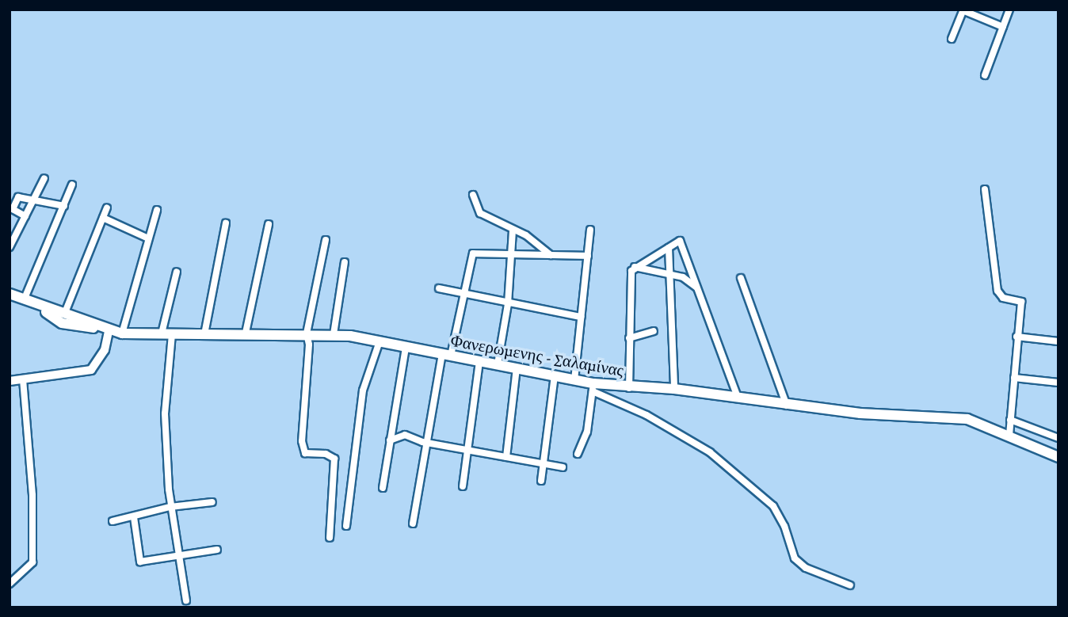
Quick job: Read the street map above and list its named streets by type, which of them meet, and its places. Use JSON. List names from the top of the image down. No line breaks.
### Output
{"streets":{"main road":["Φανερωμενης - Σαλαμίνας"]}}
